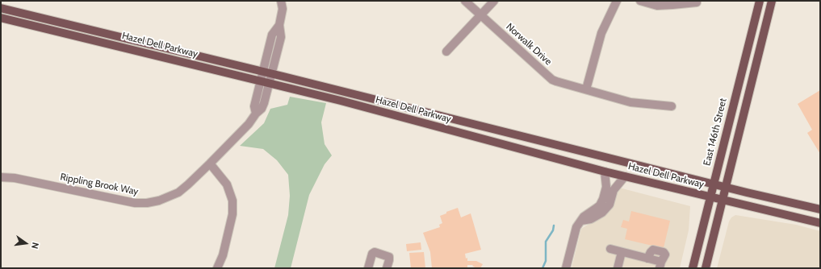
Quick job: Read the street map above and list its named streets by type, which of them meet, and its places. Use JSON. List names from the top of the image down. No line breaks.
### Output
{"streets":{"main road":["Hazel Dell Parkway","East 146th Street"],"street":["Norwalk Drive","Rippling Brook Way"]},"crossings":[["Hazel Dell Parkway","East 146th Street"],["Hazel Dell Parkway","Rippling Brook Way"]],"north":"right"}
